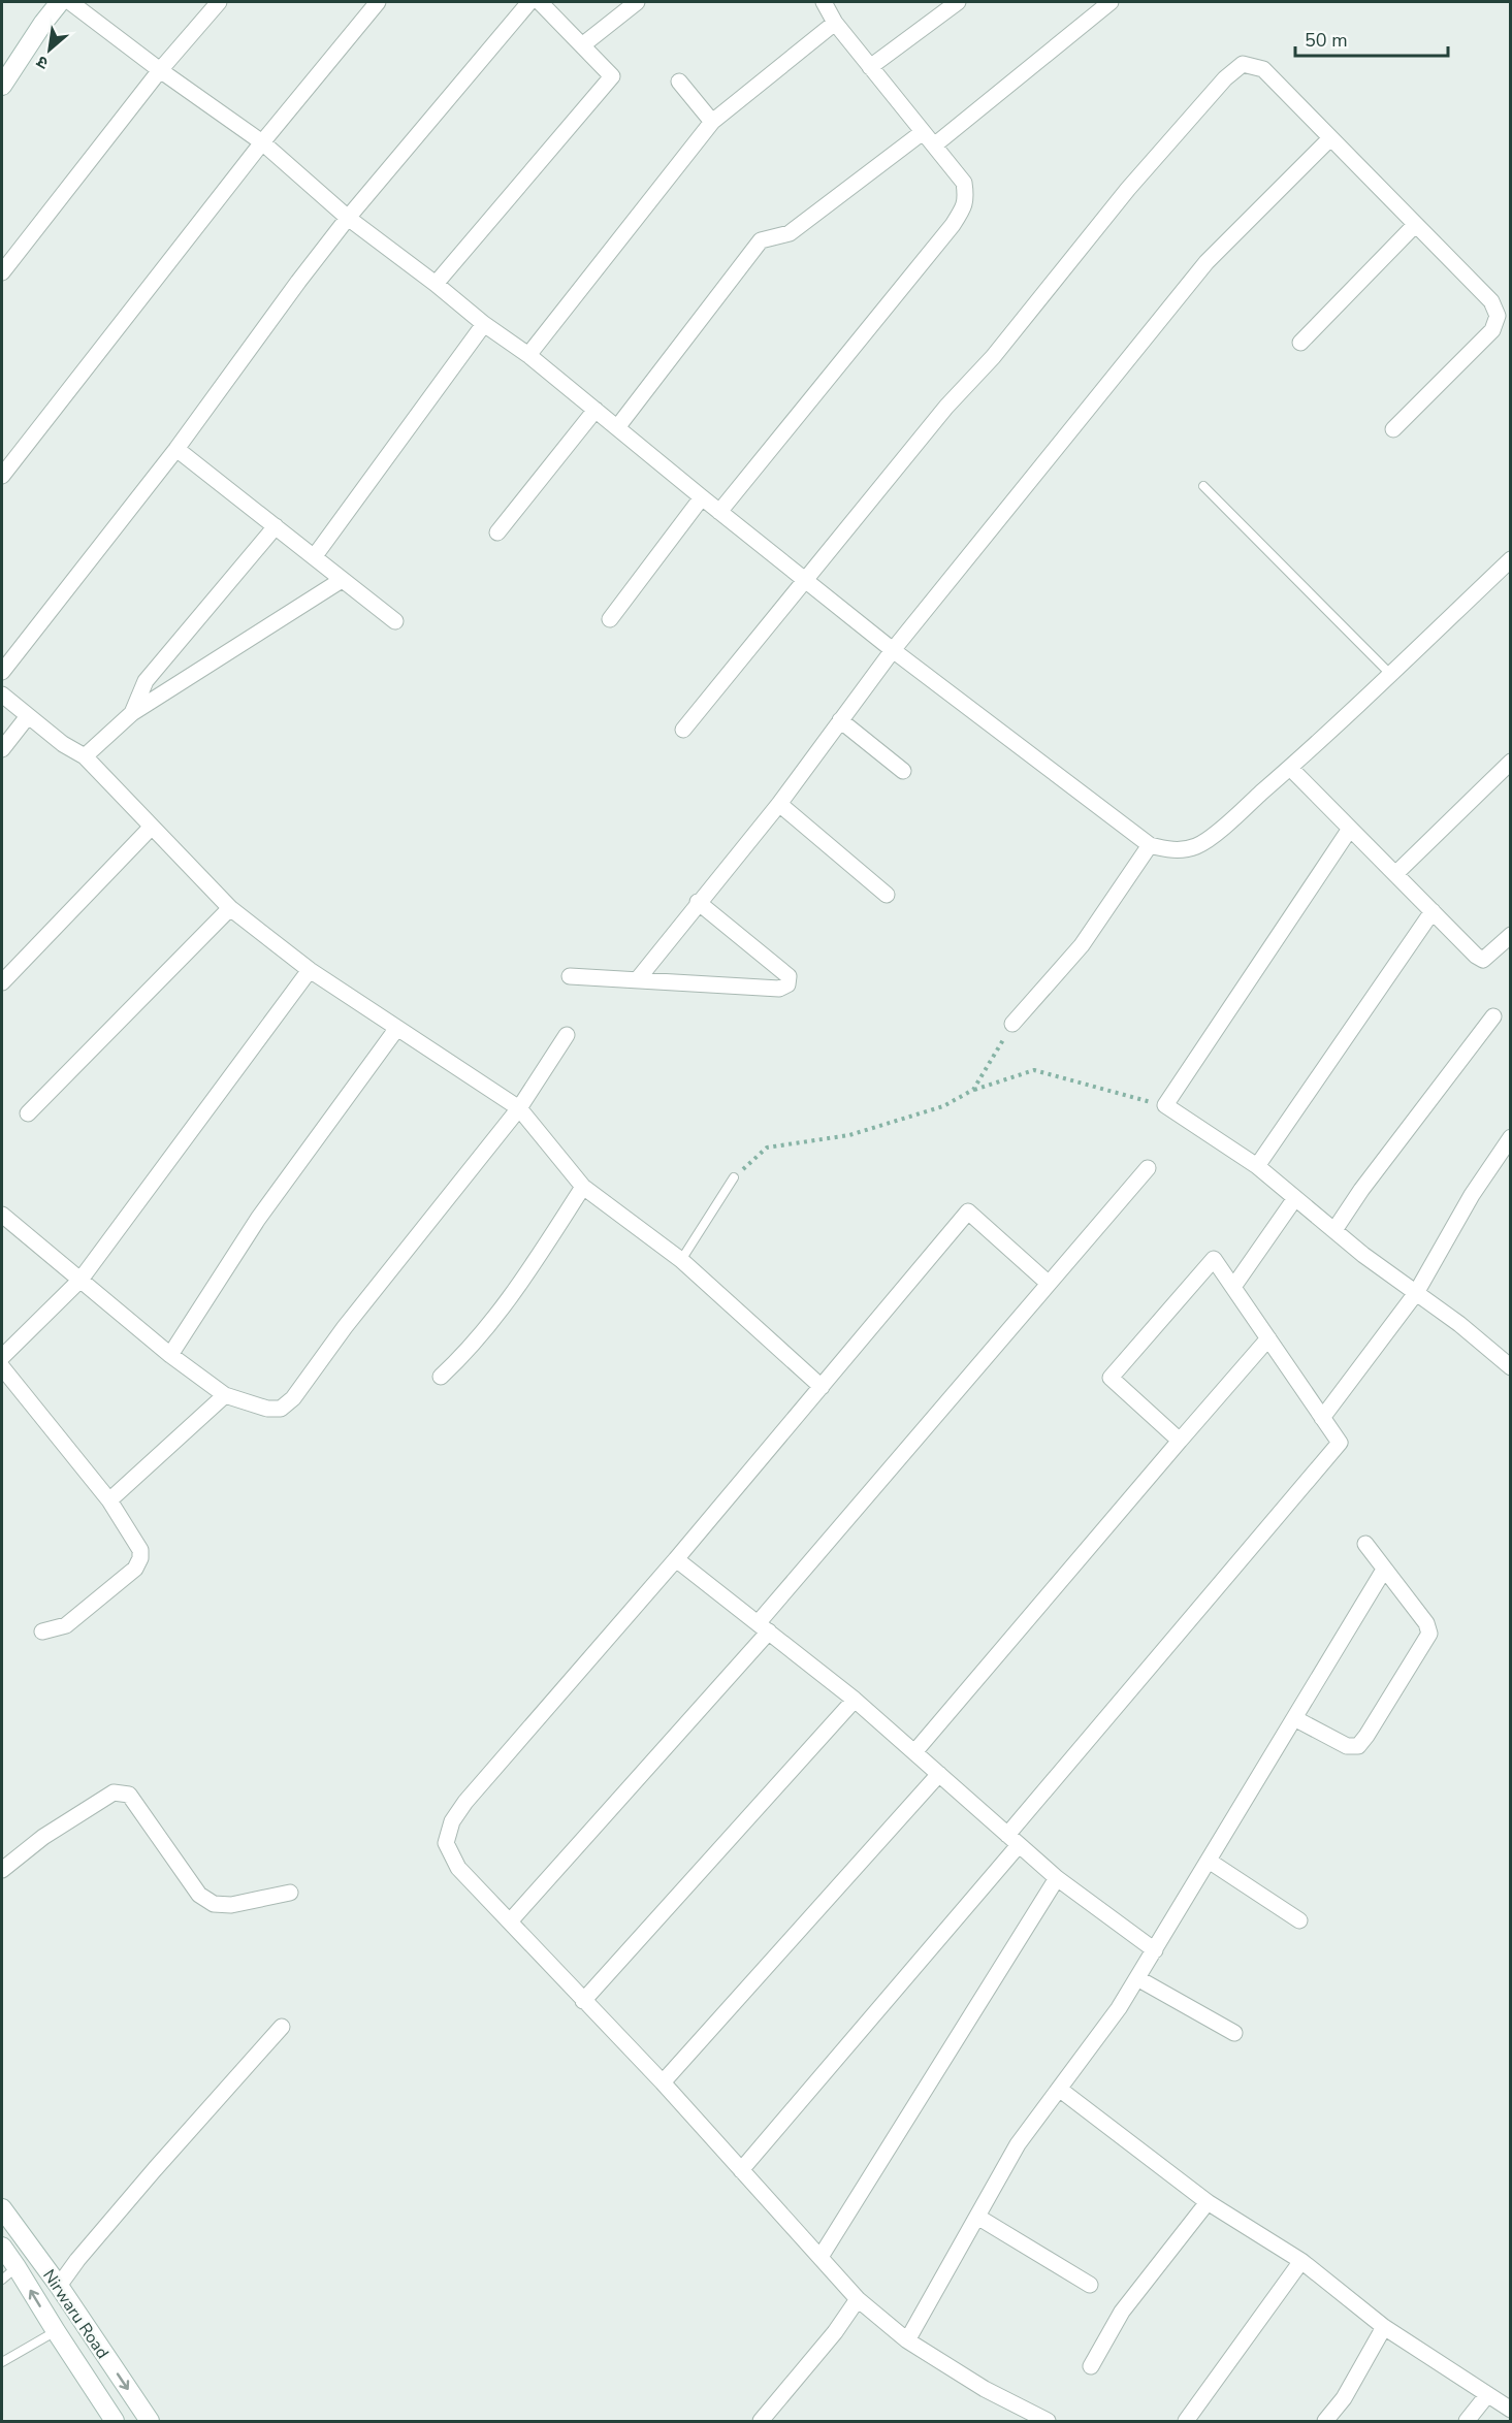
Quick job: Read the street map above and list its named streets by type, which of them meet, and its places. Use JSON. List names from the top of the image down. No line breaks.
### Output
{"streets":{"street":["Nirwaru Road"]},"scale_bar":"50 m","north":"bottom left"}
